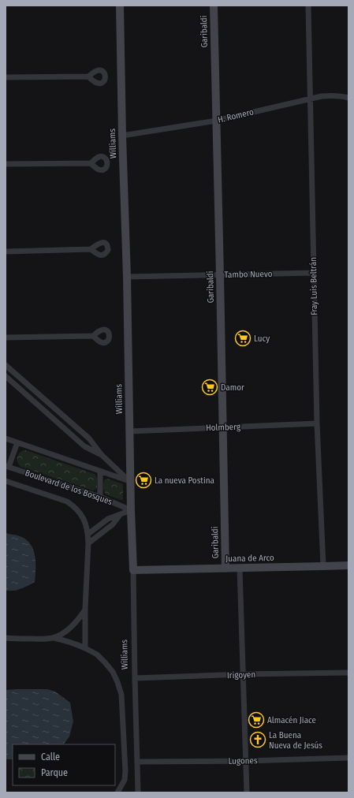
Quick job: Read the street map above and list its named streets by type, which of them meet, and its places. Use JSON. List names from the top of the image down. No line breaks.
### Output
{"streets":{"street":["Garibaldi","H. Romero","Williams","Tambo Nuevo","Fray Luis Beltrán","Holmberg","Boulevard de los Bosques","Juana de Arco","Irigoyen","Lugones"]},"crossings":[["Garibaldi","H. Romero"],["Garibaldi","Tambo Nuevo"],["Garibaldi","Holmberg"],["Garibaldi","Juana de Arco"],["H. Romero","Williams"],["H. Romero","Fray Luis Beltrán"],["Williams","Tambo Nuevo"],["Williams","Holmberg"],["Williams","Boulevard de los Bosques"],["Williams","Juana de Arco"],["Williams","Irigoyen"],["Williams","Lugones"],["Tambo Nuevo","Fray Luis Beltrán"],["Fray Luis Beltrán","Holmberg"],["Fray Luis Beltrán","Juana de Arco"]],"places":{"supermarket":["Lucy","Damor","La nueva Postina","Almacén Jiace"],"church":["La Buena Nueva de Jesús"]},"legend":["Calle","Parque"]}
